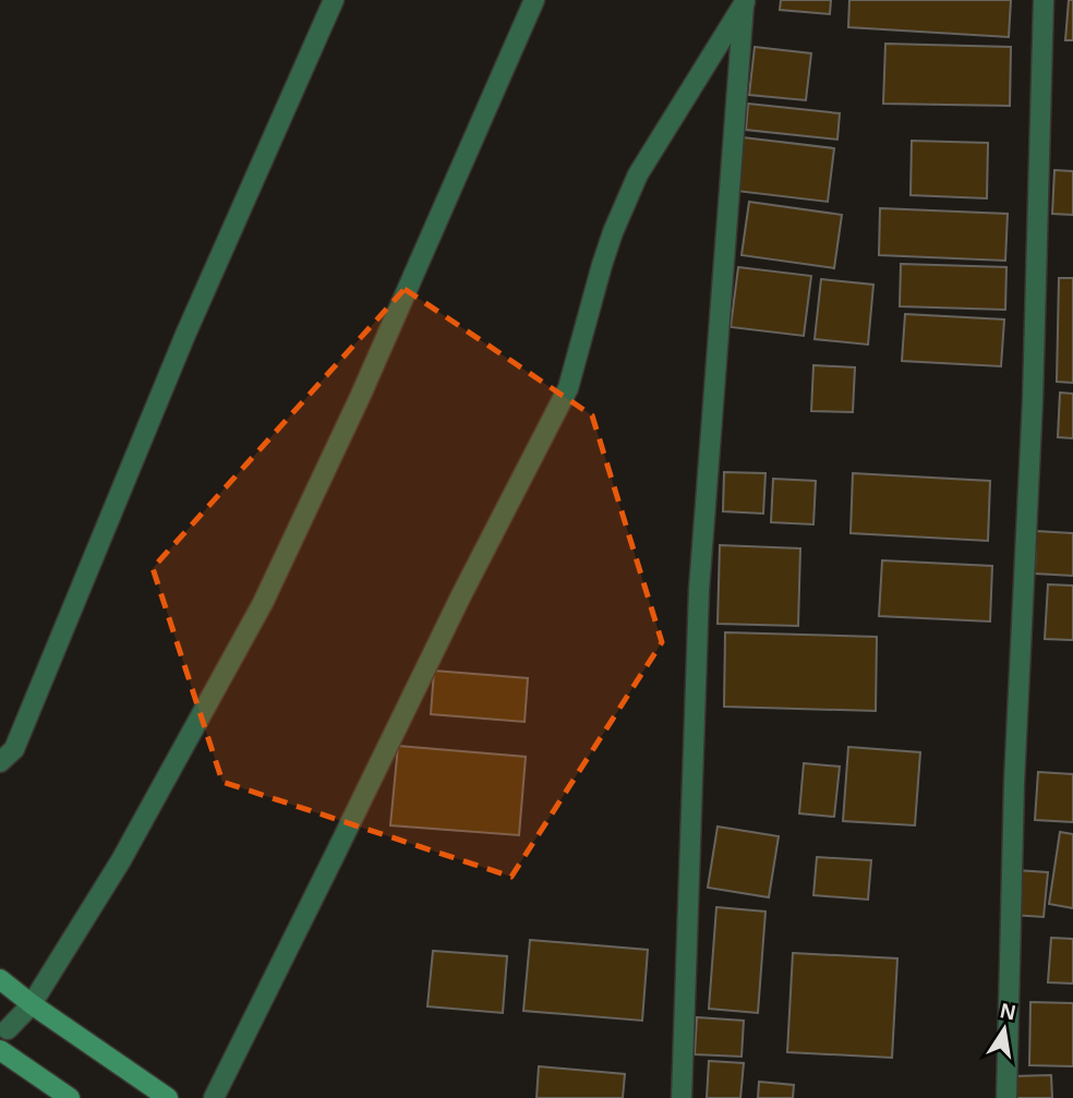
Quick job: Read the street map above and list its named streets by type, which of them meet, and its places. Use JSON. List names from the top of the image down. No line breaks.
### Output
{"north":"top"}
